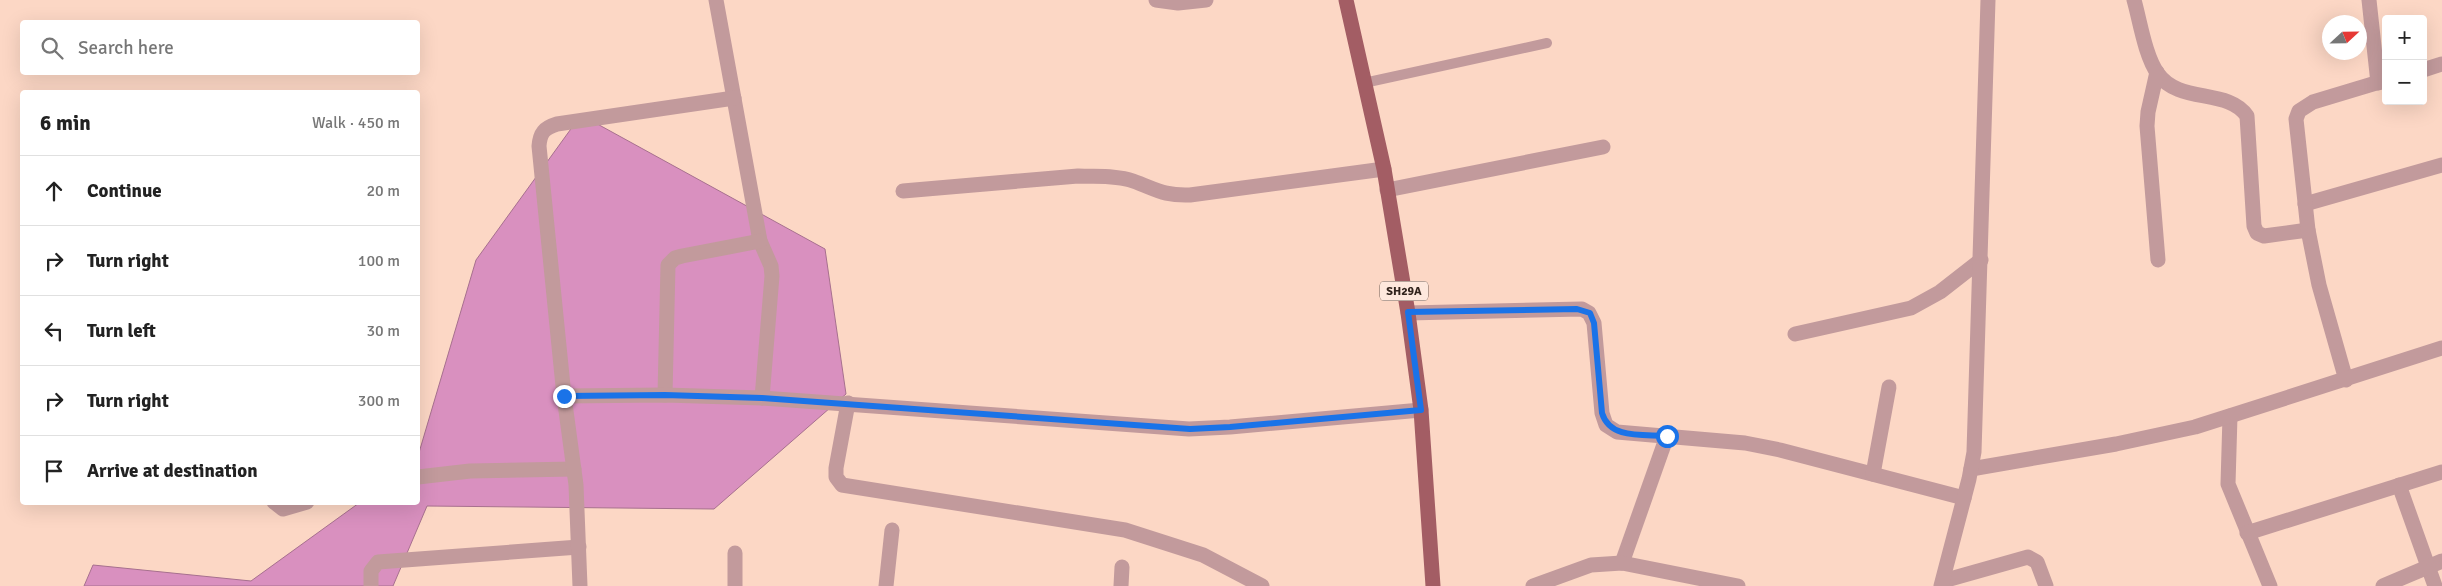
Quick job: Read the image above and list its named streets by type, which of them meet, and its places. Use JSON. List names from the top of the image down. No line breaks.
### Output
{"streets":{"main road":["SH29A"]},"north":"right","page":{"map_buttons":["+","−"],"search":"Search here","heading":["6 min","Walk · 450 m"],"list":[["Continue","20 m"],["Turn right","100 m"],["Turn left","30 m"],["Turn right","300 m"],"Arrive at destination"]}}
